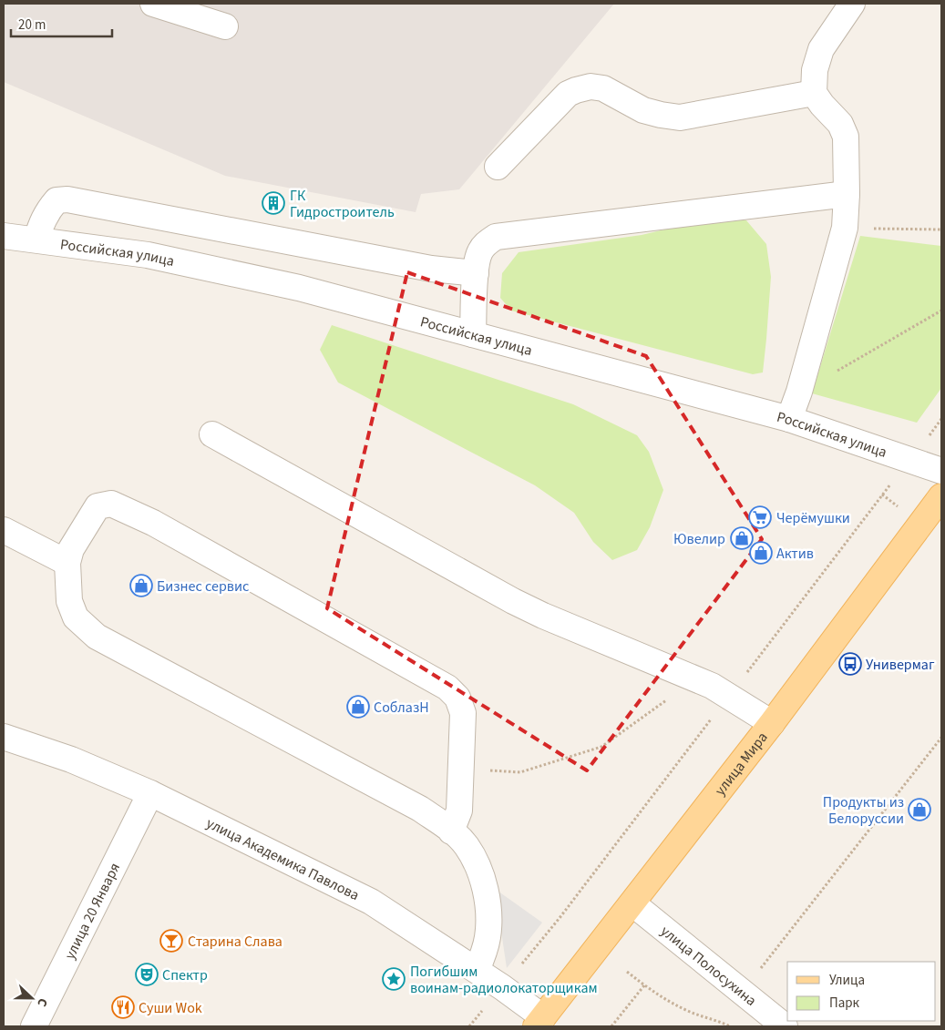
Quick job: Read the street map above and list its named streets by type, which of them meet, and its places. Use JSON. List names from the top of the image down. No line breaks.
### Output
{"streets":{"main road":["улица Мира"],"street":["Российская улица","улица Академика Павлова","улица 20 Января","улица Полосухина"]},"crossings":[["улица Мира","улица Академика Павлова"],["улица Мира","улица Полосухина"],["улица Академика Павлова","улица 20 Января"]],"places":{"building":["ГК Гидростроитель"],"supermarket":["Черёмушки"],"shop":["Ювелир","Актив","Бизнес сервис","СоблазН","Продукты из Белоруссии"],"bus stop":["Универмаг"],"bar":["Старина Слава"],"theatre":["Спектр"],"place":["Погибшим воинам-радиолокаторщикам"],"restaurant":["Суши Wok"]},"legend":["Улица","Парк"],"scale_bar":"20 m","north":"right"}
